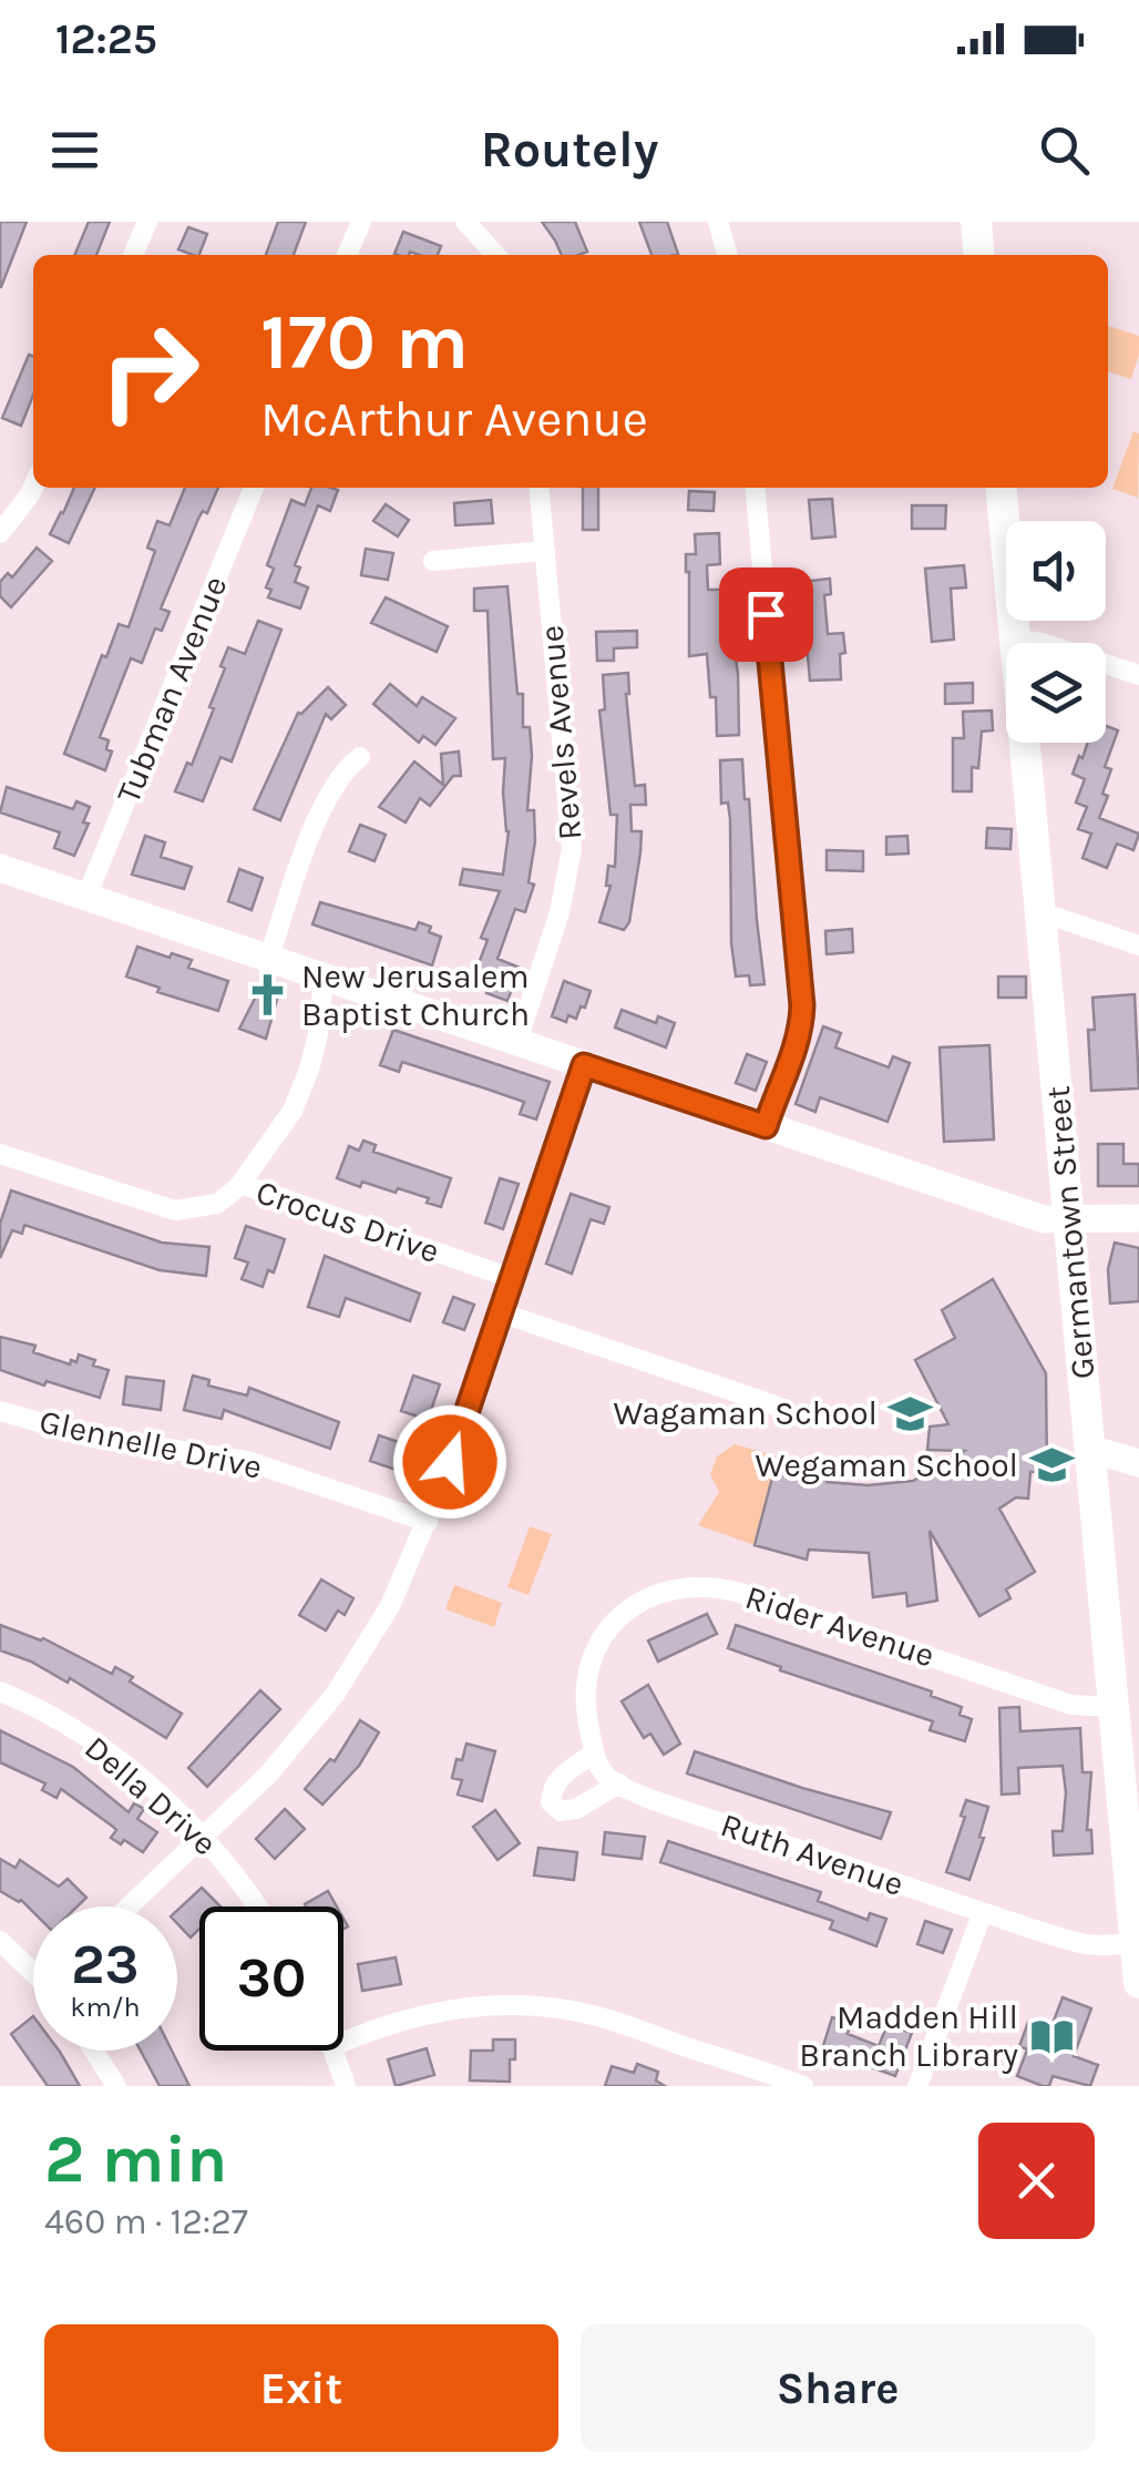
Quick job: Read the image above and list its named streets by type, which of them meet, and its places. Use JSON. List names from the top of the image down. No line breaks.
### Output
{"streets":{"main road":["Germantown Street"],"street":["Tubman Avenue","Revels Avenue","Crocus Drive","Glennelle Drive","Rider Avenue","Della Drive","Ruth Avenue"]},"crossings":[["Germantown Street","Rider Avenue"],["Germantown Street","Ruth Avenue"],["Rider Avenue","Ruth Avenue"]],"places":{"church":["New Jerusalem Baptist Church"],"school or university":["Wagaman School","Wegaman School"],"library":["Madden Hill Branch Library"]},"page":{"status":"12:25","header":"Routely","turn":["170 m","McArthur Avenue"],"speed":"23 km/h","limit":"30","heading":["2 min","460 m · 12:27"],"buttons":["Exit","Share"]}}
